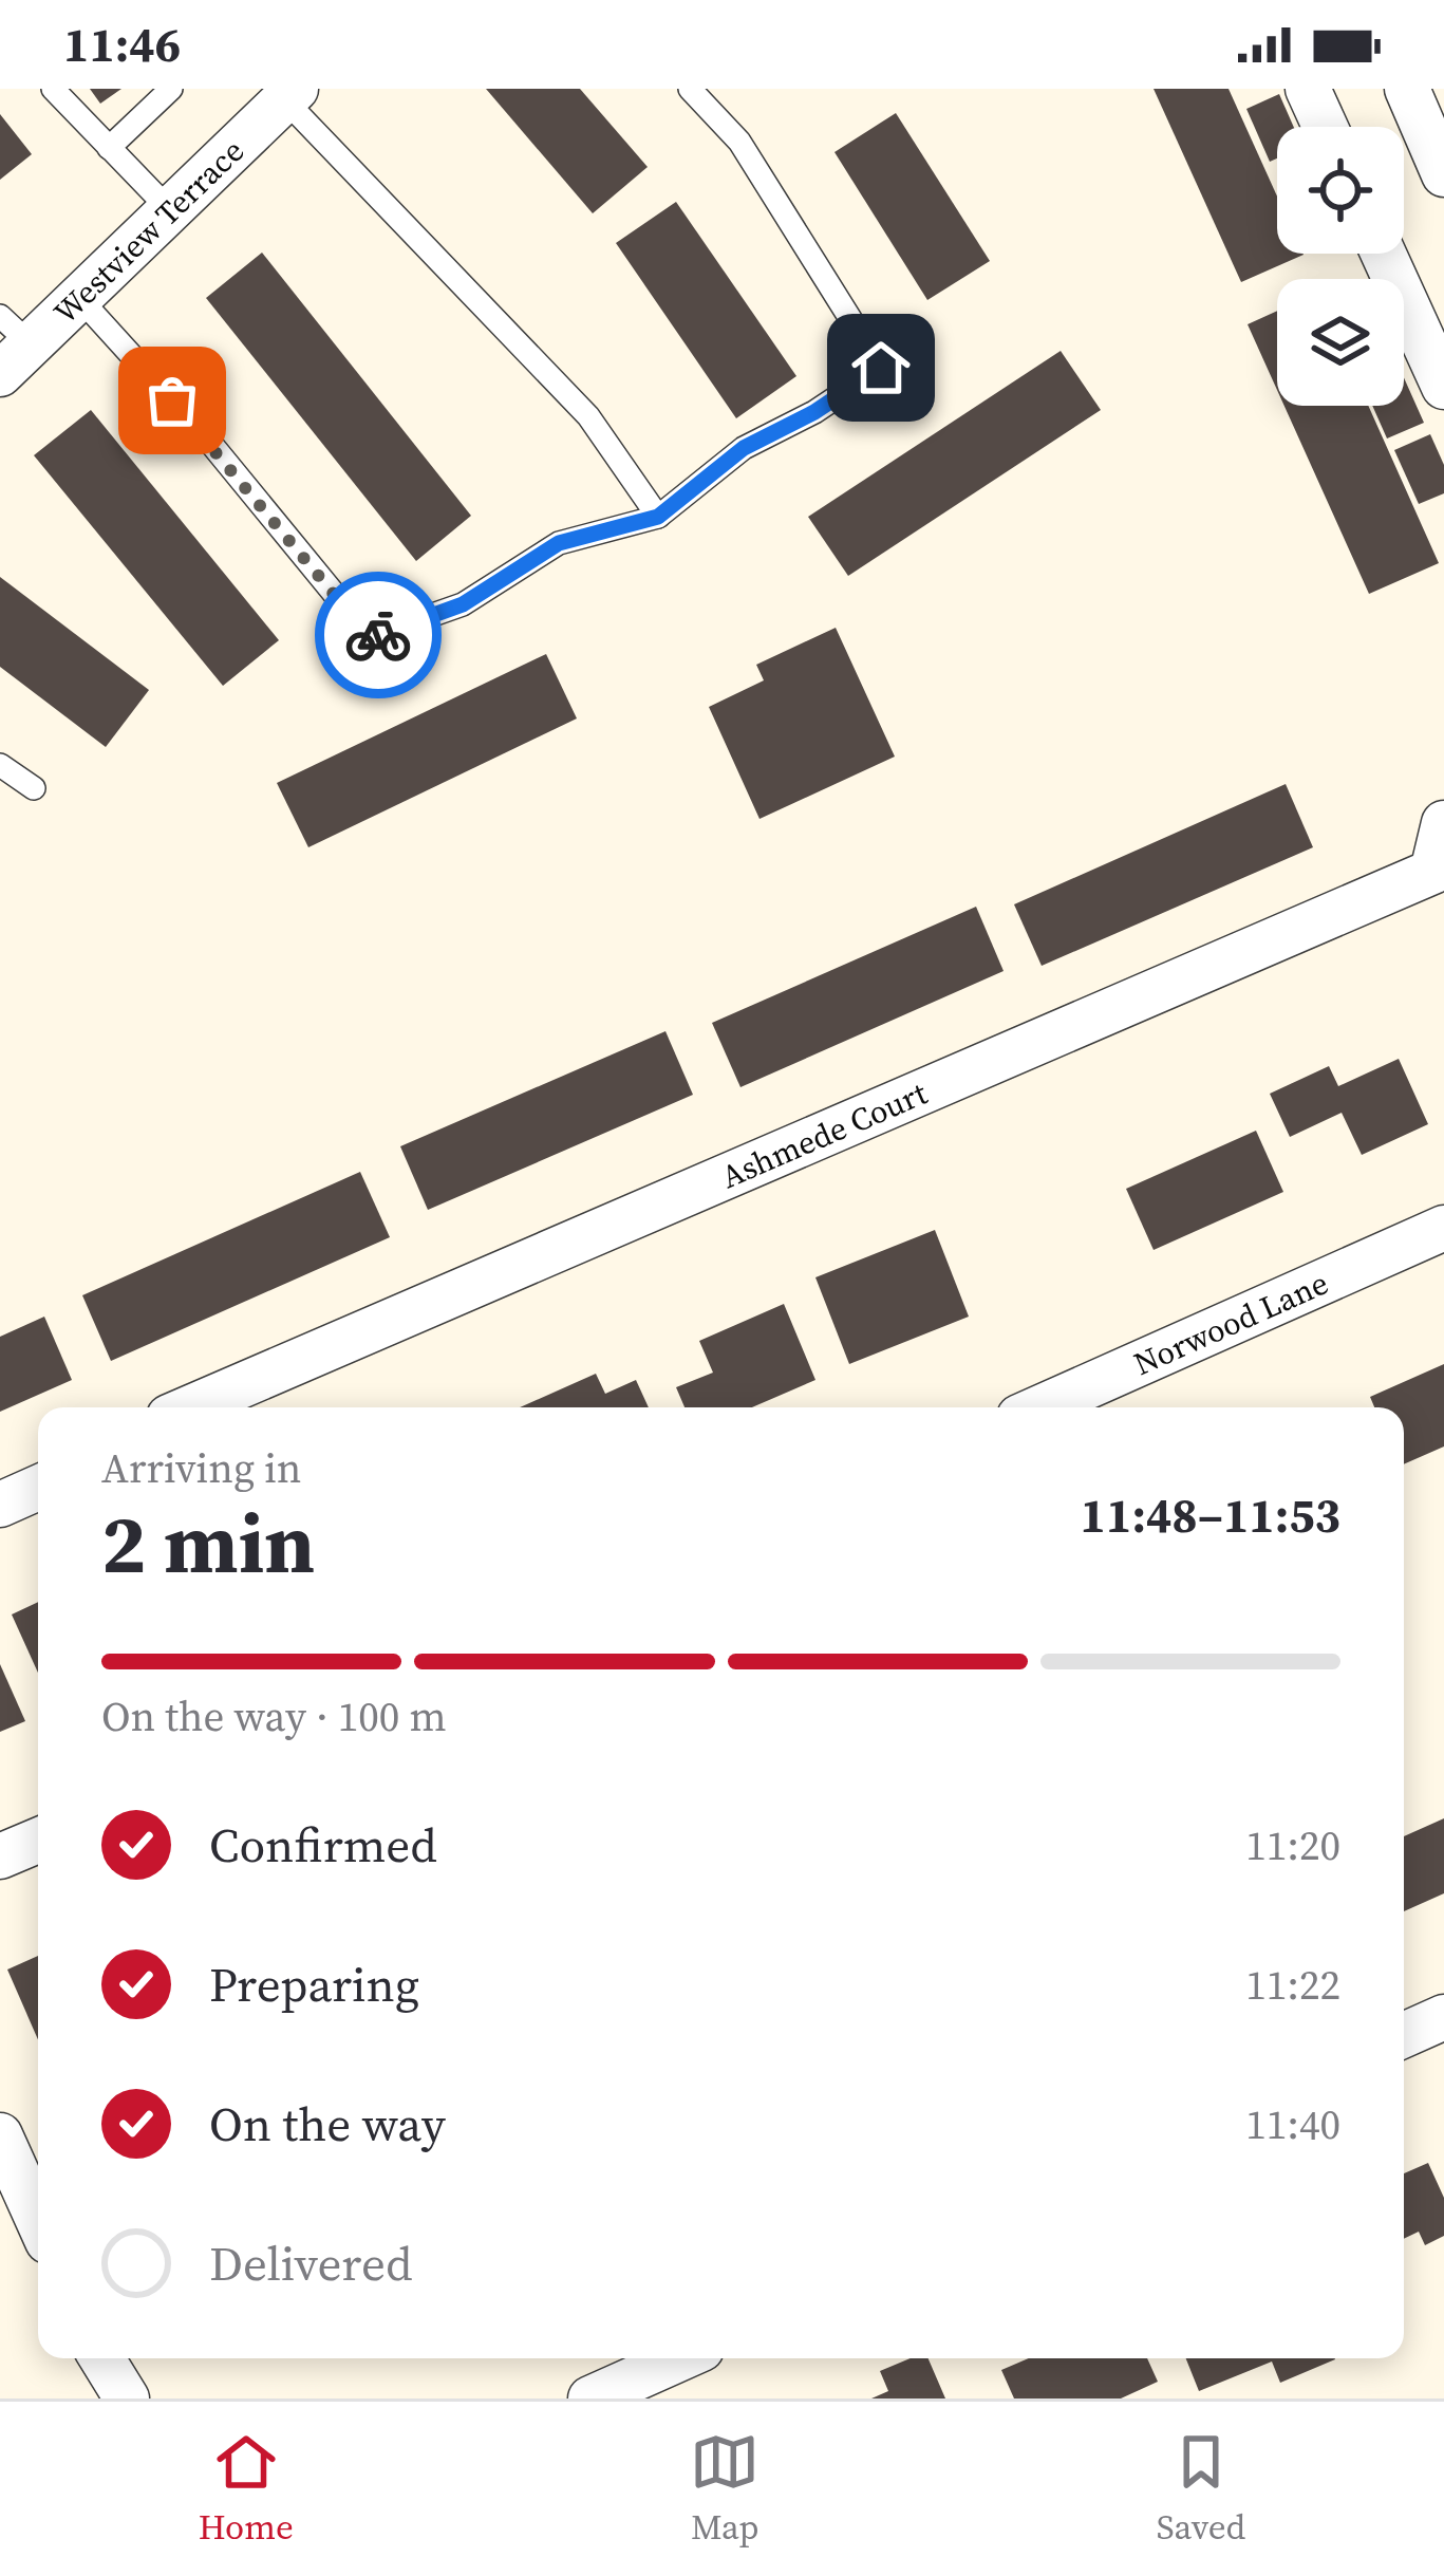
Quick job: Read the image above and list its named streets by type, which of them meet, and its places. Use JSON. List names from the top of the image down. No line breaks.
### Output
{"streets":{"street":["Westview Terrace","Ashmede Court","Norwood Lane"]},"page":{"status":"11:46","heading":["2 min","Arriving in","11:48–11:53"],"bar":"On the way · 100 m","list":[["Confirmed","11:20"],["Preparing","11:22"],["On the way","11:40"],"Delivered"],"tabs":["Home","Map","Saved"]}}
